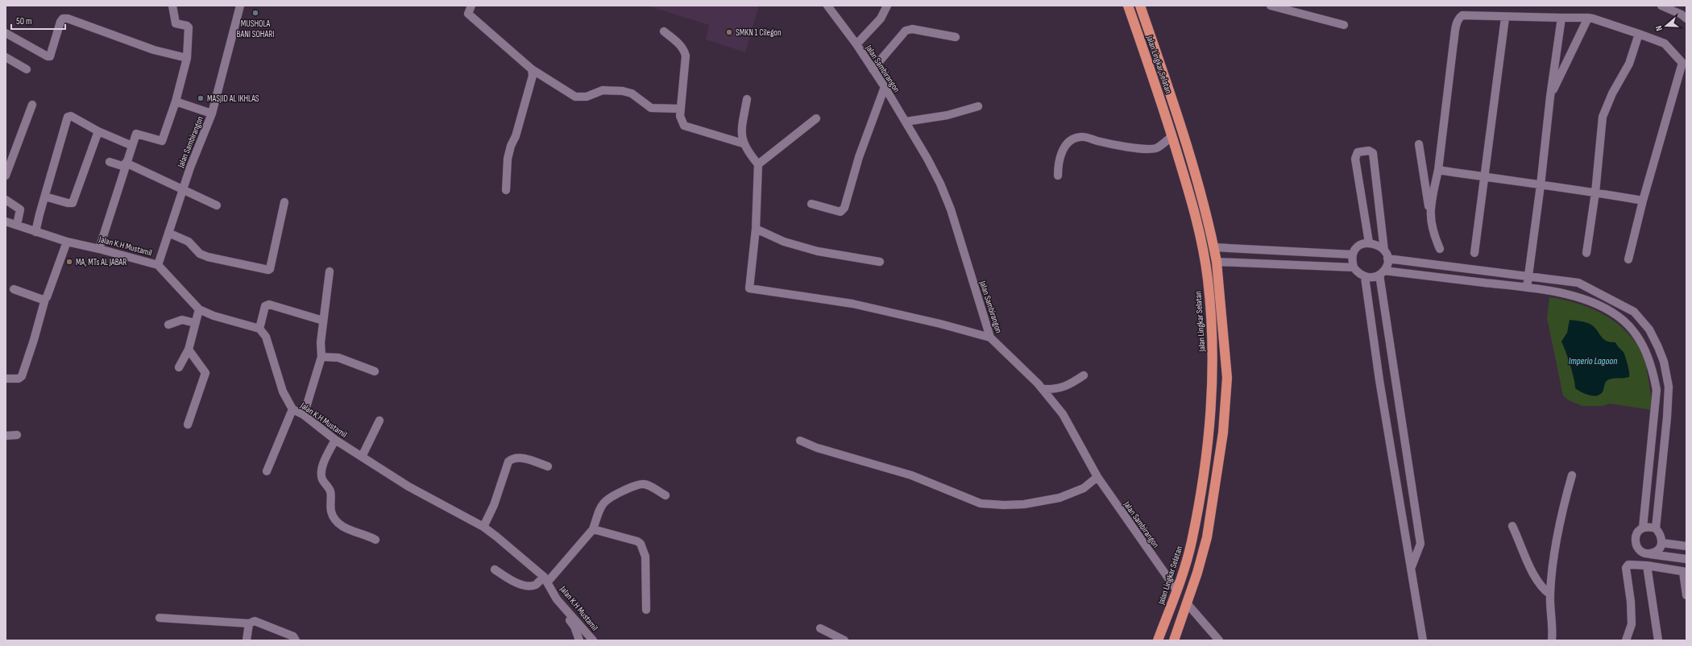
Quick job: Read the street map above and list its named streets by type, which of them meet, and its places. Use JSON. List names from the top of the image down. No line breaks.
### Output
{"streets":{"highway":["Jalan Lingkar Selatan"],"street":["Jalan Sambirangon","Jalan K.H Mustamil"]},"crossings":[["Jalan Lingkar Selatan","Jalan Sambirangon"],["Jalan Sambirangon","Jalan K.H Mustamil"]],"water":["Imperio Lagoon"],"places":["MUSHOLA BANI SOHARI","SMKN 1 Cilegon","MASJID AL IKHLAS","MA, MTs AL JABAR"],"scale_bar":"50 m","north":"left"}
